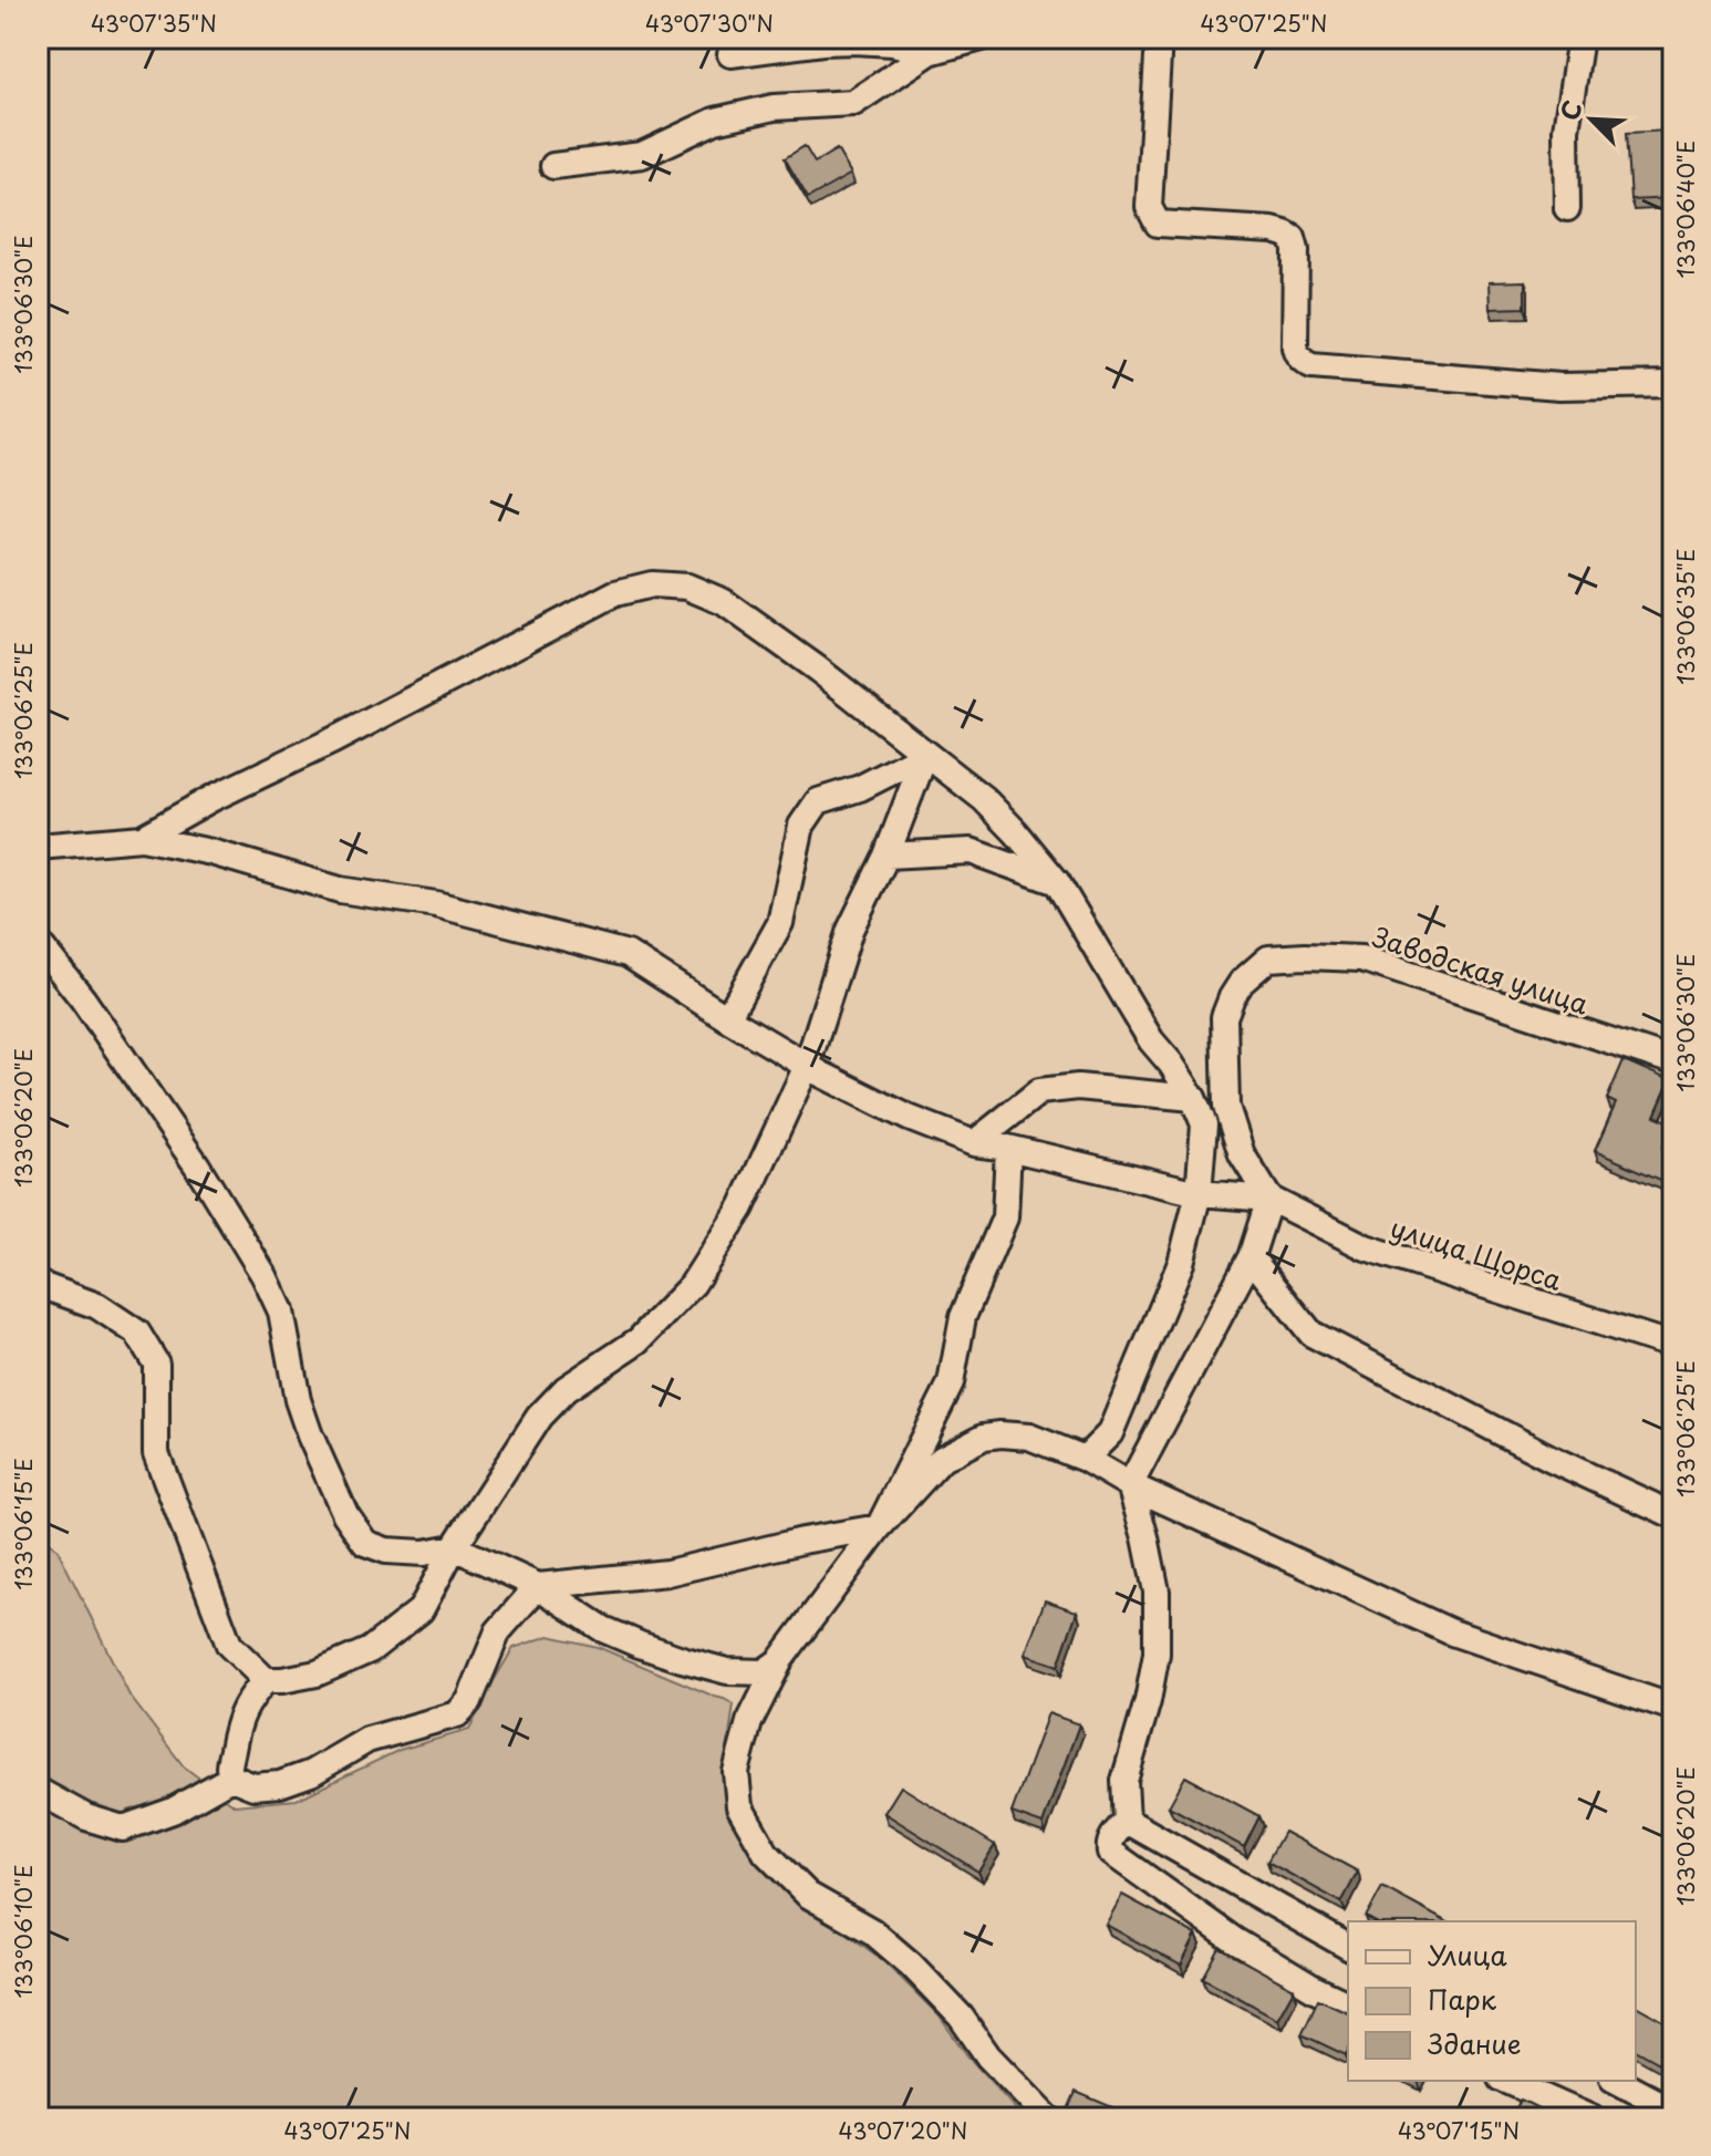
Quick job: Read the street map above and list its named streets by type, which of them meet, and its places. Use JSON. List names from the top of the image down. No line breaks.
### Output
{"streets":{"street":["Заводская улица","улица Щорса"]},"crossings":[["Заводская улица","улица Щорса"]],"legend":["Улица","Парк","Здание"],"north":"top left","coordinates":["43°07'35\"N","43°07'30\"N","43°07'25\"N","133°06'40\"E","133°06'30\"E","133°06'35\"E","133°06'25\"E","133°06'20\"E","133°06'15\"E","133°06'10\"E","43°07'20\"N","43°07'15\"N"]}
